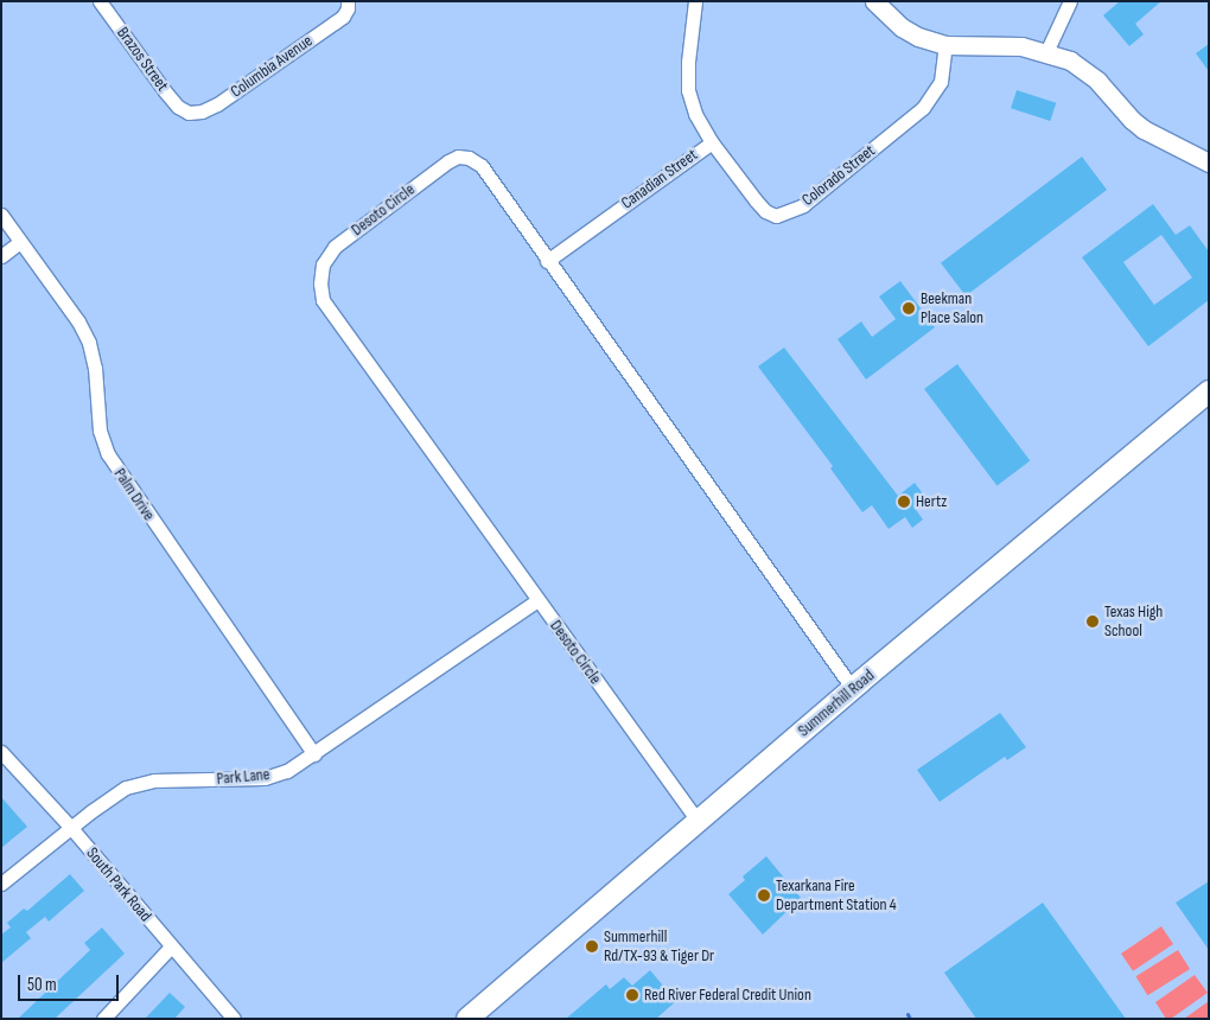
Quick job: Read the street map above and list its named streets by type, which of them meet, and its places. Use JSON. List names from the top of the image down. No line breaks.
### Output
{"streets":{"main road":["Summerhill Road"],"street":["Brazos Street","Columbia Avenue","Colorado Street","Canadian Street","Desoto Circle","Palm Drive","Park Lane","South Park Road"]},"crossings":[["Brazos Street","Columbia Avenue"],["Colorado Street","Canadian Street"],["Canadian Street","Desoto Circle"],["Desoto Circle","Summerhill Road"],["Desoto Circle","Park Lane"],["Palm Drive","Park Lane"],["Park Lane","South Park Road"]],"places":["Beekman Place Salon","Hertz","Texas High School","Texarkana Fire Department Station 4","Summerhill Rd/TX-93 & Tiger Dr","Red River Federal Credit Union"],"scale_bar":"50 m"}
